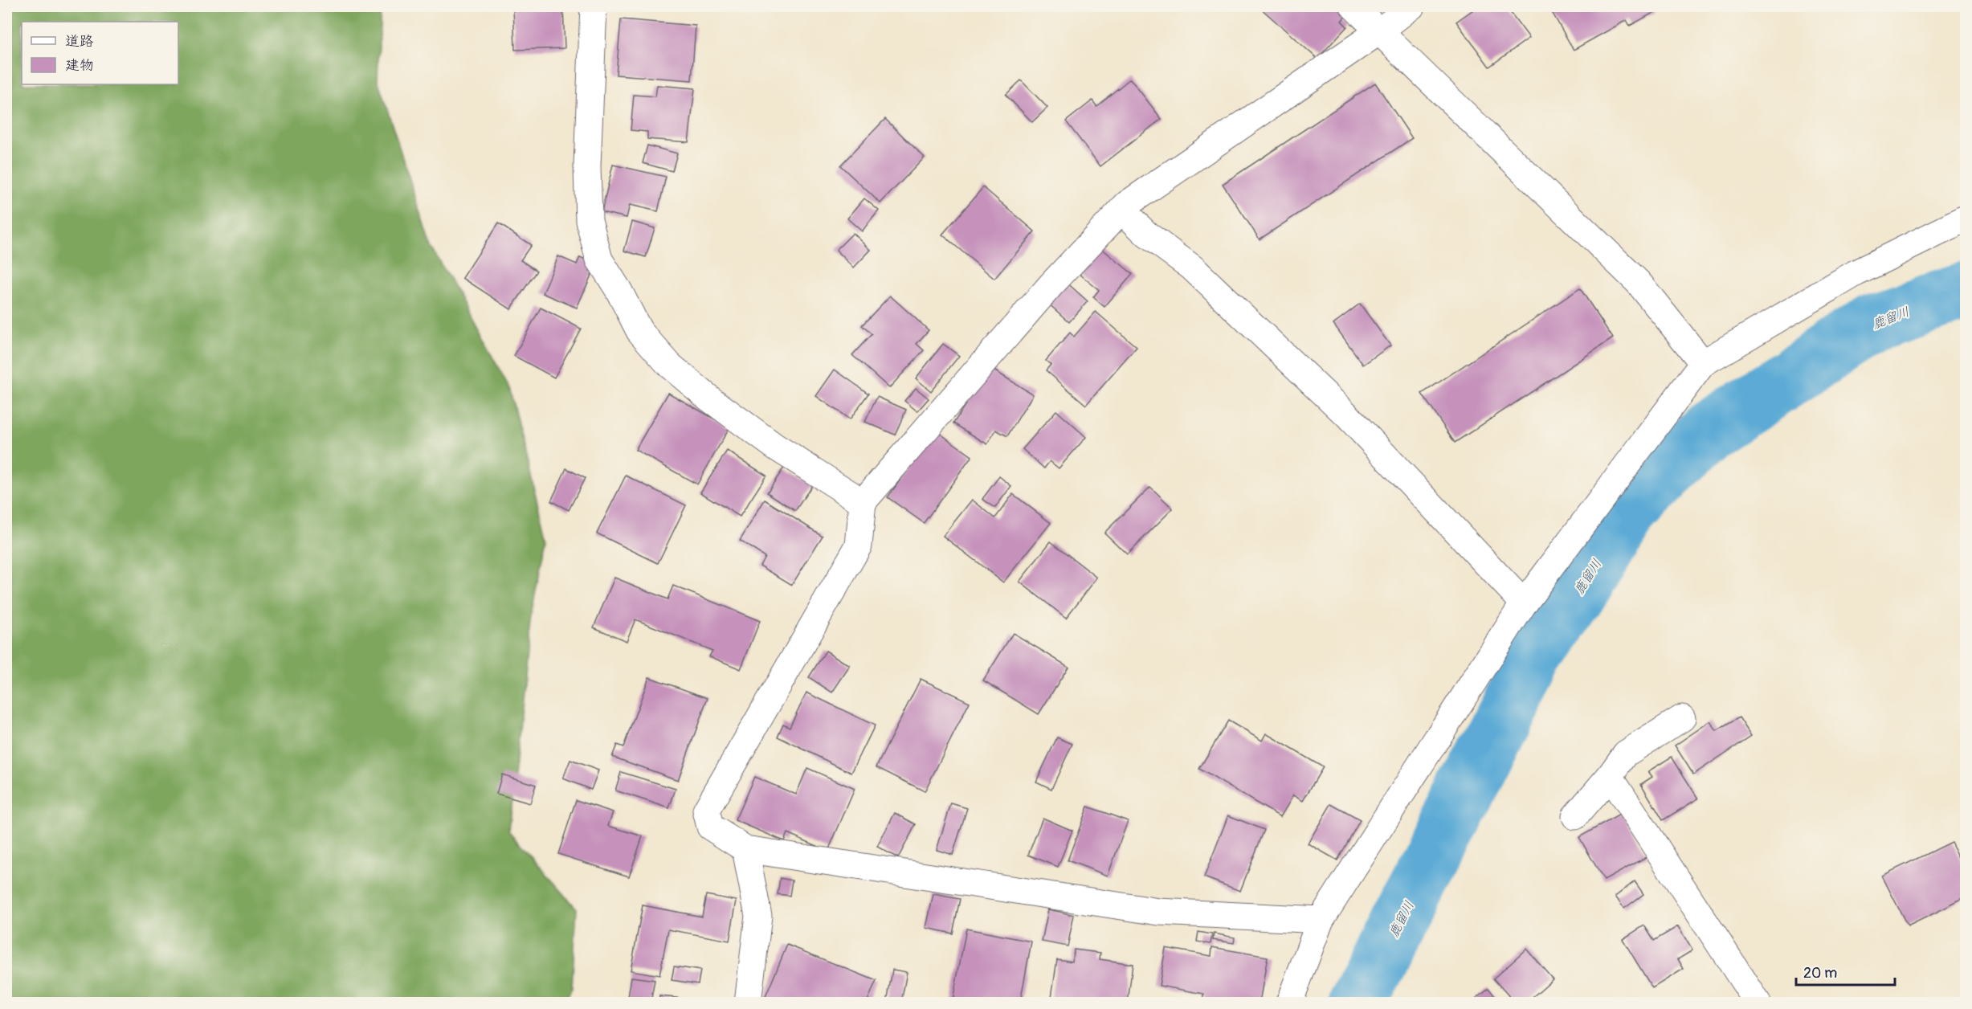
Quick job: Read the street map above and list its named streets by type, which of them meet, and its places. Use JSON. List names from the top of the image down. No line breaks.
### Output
{"water":["鹿留川"],"legend":["道路","建物"],"scale_bar":"20 m"}
